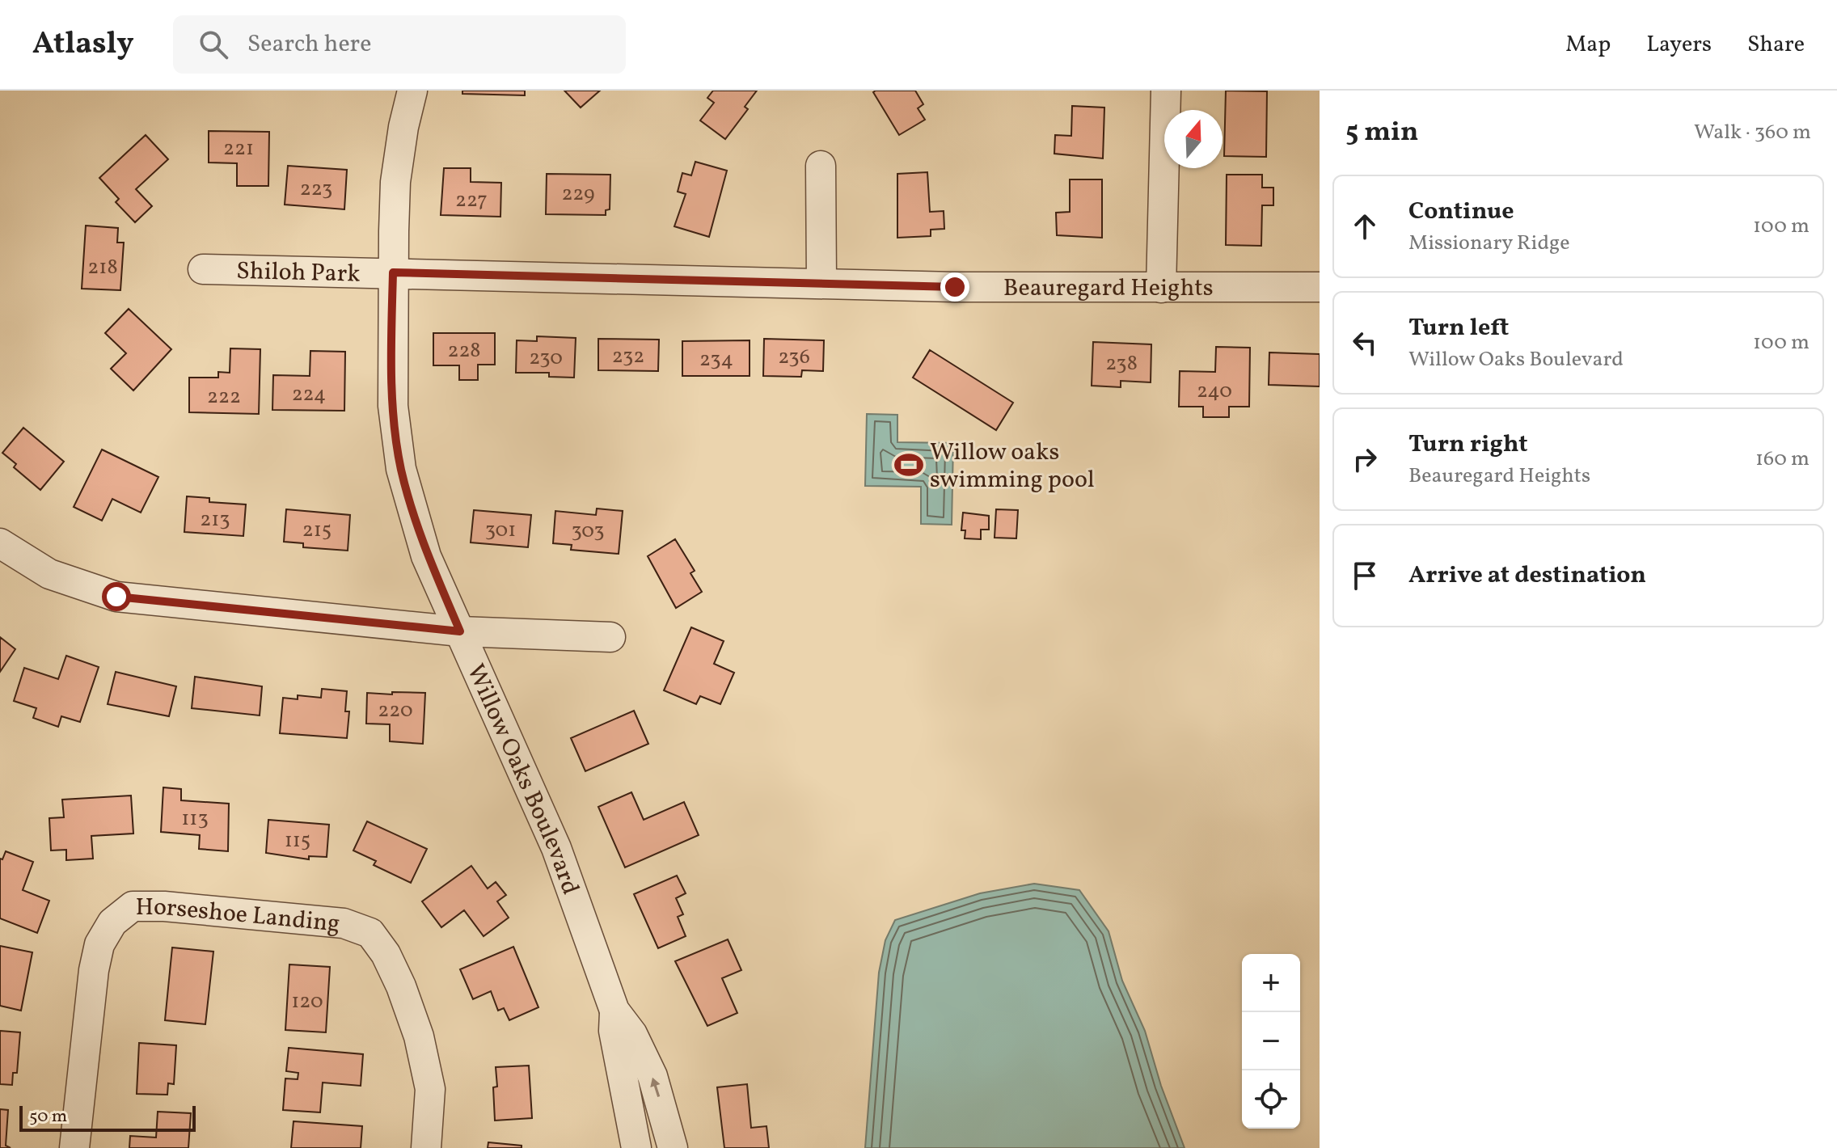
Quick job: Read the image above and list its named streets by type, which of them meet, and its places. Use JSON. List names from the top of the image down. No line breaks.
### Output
{"streets":{"street":["Shiloh Park","Beauregard Heights","Willow Oaks Boulevard","Horseshoe Landing"]},"crossings":[["Shiloh Park","Beauregard Heights"],["Shiloh Park","Willow Oaks Boulevard"],["Beauregard Heights","Willow Oaks Boulevard"]],"places":{"sports":["Willow oaks swimming pool"]},"house_numbers":["221","223","229","227","218","228","232","236","230","234","238","240","224","222","213","215","301","303","220","113","115","120"],"scale_bar":"50 m","north":"top","page":{"header":"Atlasly","search":"Search here","nav":["Map","Layers","Share"],"heading":["5 min","Walk · 360 m"],"list":[["Continue","Missionary Ridge","100 m"],["Turn left","Willow Oaks Boulevard","100 m"],["Turn right","Beauregard Heights","160 m"],"Arrive at destination"],"map_buttons":["+","−"],"scale":"50 m"}}
